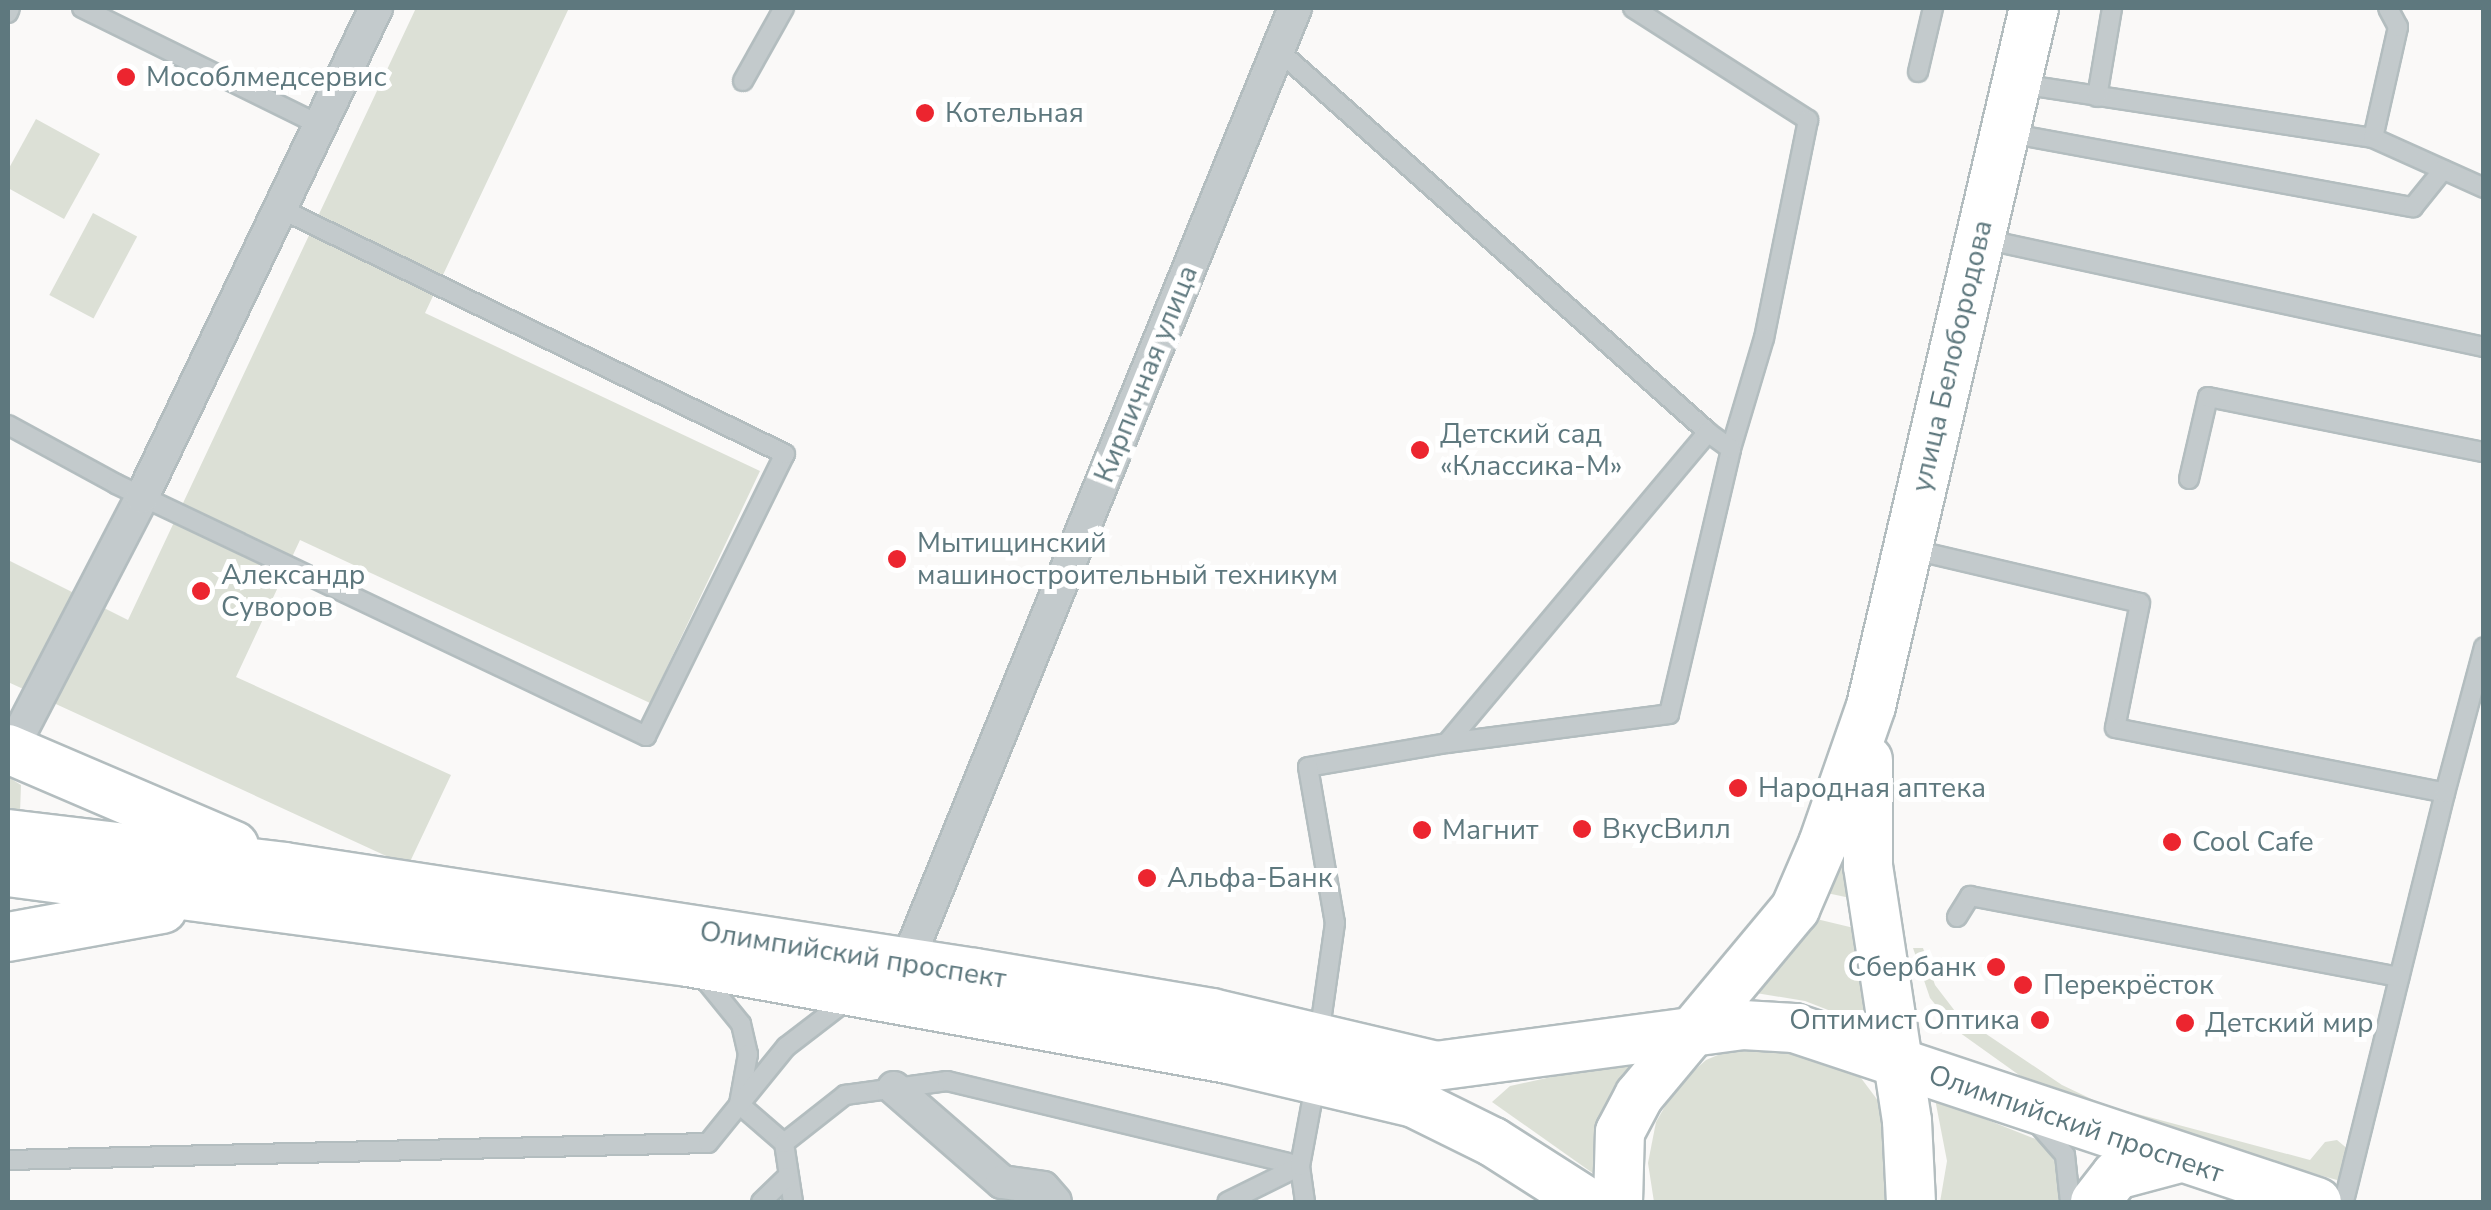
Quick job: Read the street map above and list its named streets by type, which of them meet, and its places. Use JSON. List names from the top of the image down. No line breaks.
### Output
{"streets":{"main road":["улица Белобородова","Олимпийский проспект"],"street":["Кирпичная улица"]},"crossings":[["Кирпичная улица","Олимпийский проспект"]],"places":["Мособлмедсервис","Котельная","Детский сад «Классика-М»","Мытищинский машиностроительный техникум","Александр Суворов","Народная аптека","ВкусВилл","Магнит","Cool Cafe","Альфа-Банк","Сбербанк","Перекрёсток","Оптимист Оптика","Детский мир"]}
